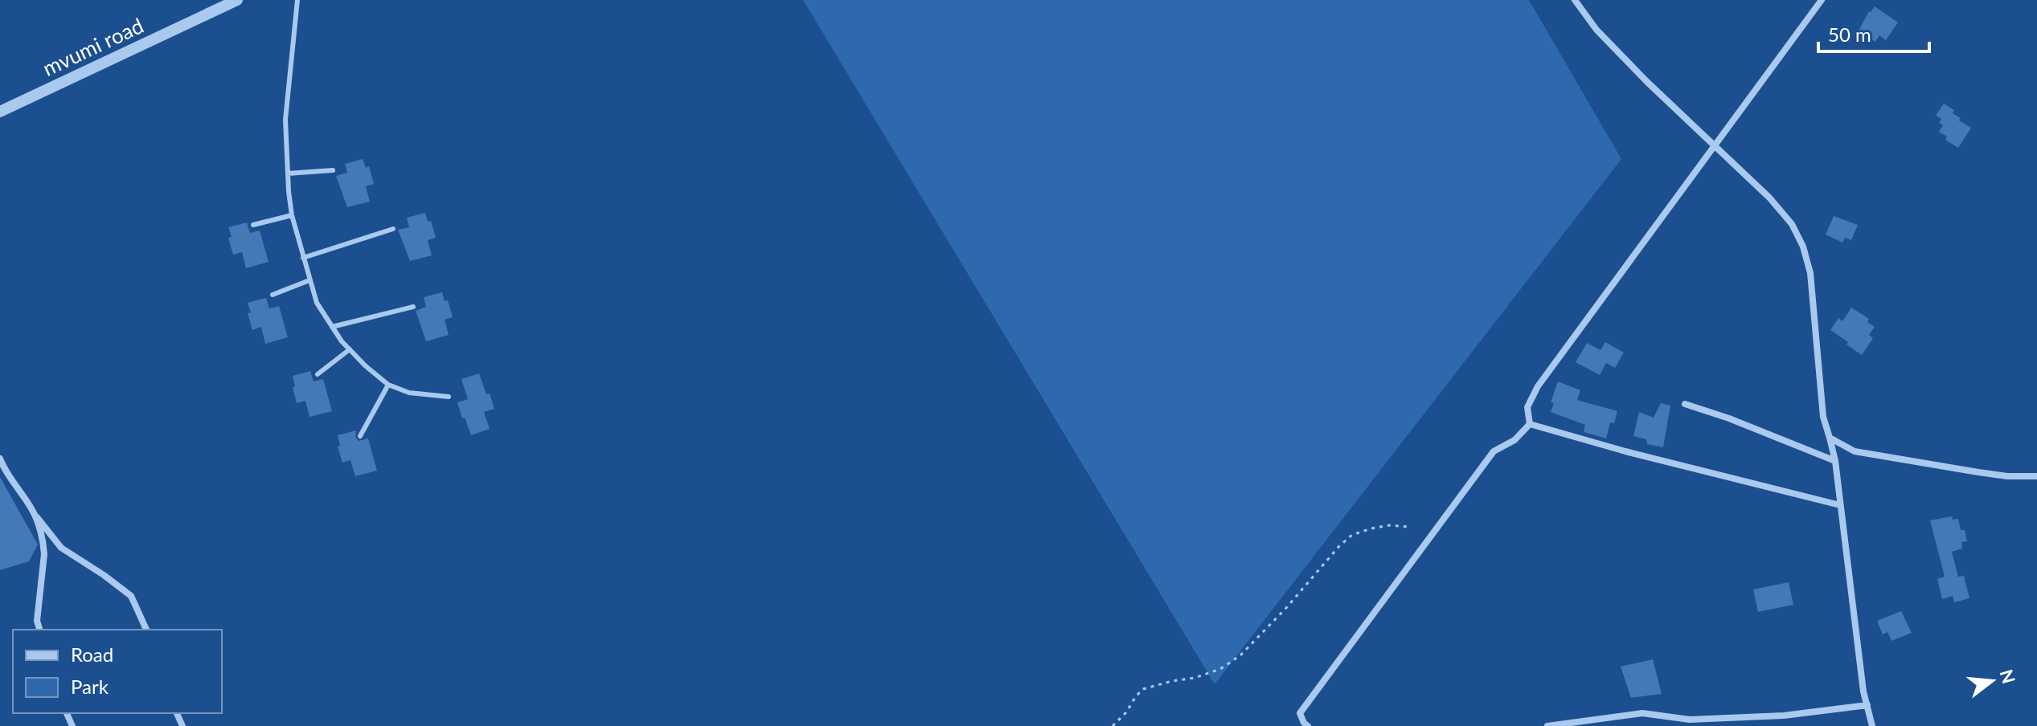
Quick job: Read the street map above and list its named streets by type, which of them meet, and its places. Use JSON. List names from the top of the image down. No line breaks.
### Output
{"streets":{"street":["mvumi road"]},"legend":["Road","Park"],"scale_bar":"50 m","north":"right"}
